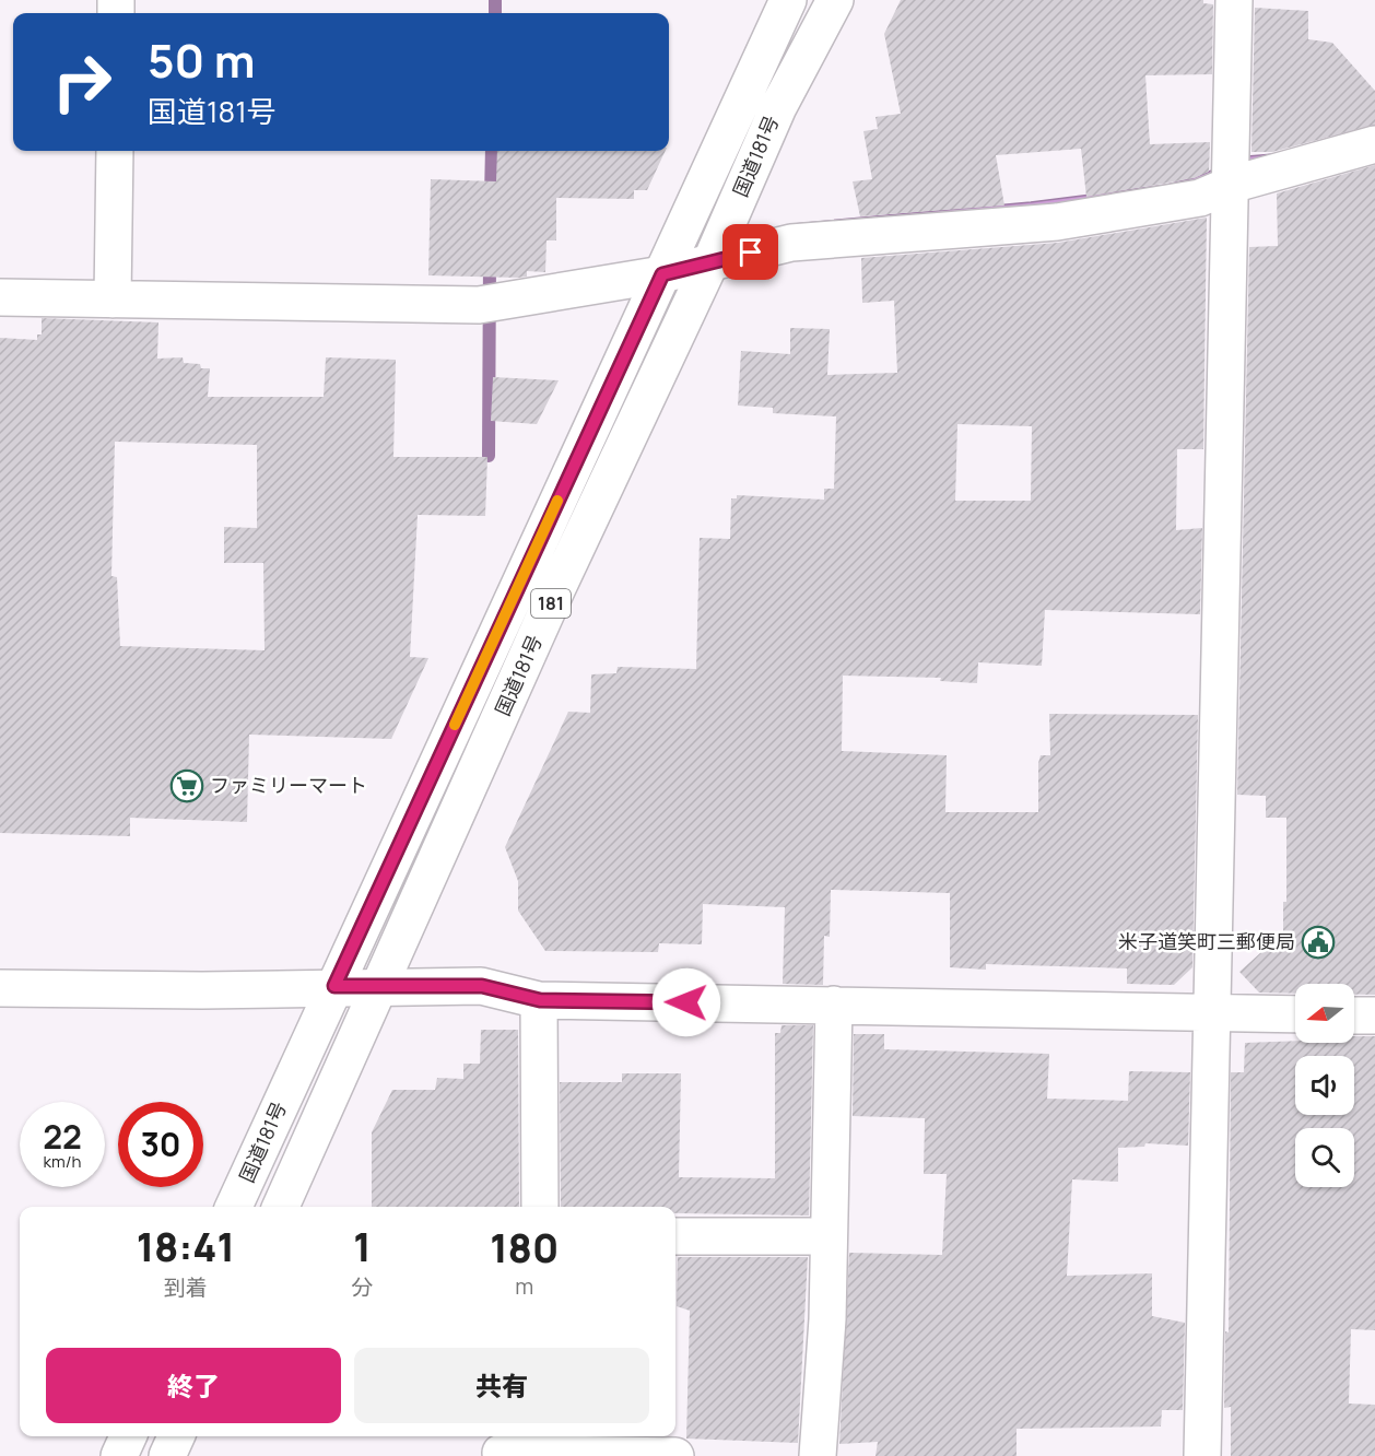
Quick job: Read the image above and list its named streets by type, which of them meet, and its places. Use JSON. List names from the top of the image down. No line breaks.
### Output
{"streets":{"main road":["国道181号","181"]},"places":{"supermarket":["ファミリーマート"],"public building":["米子道笑町三郵便局"]},"north":"left","page":{"turn":["50 m","国道181号"],"speed":"22 km/h","limit":"30","eta":["18:41","到着","1","分","180","m"],"buttons":["終了","共有"]}}
